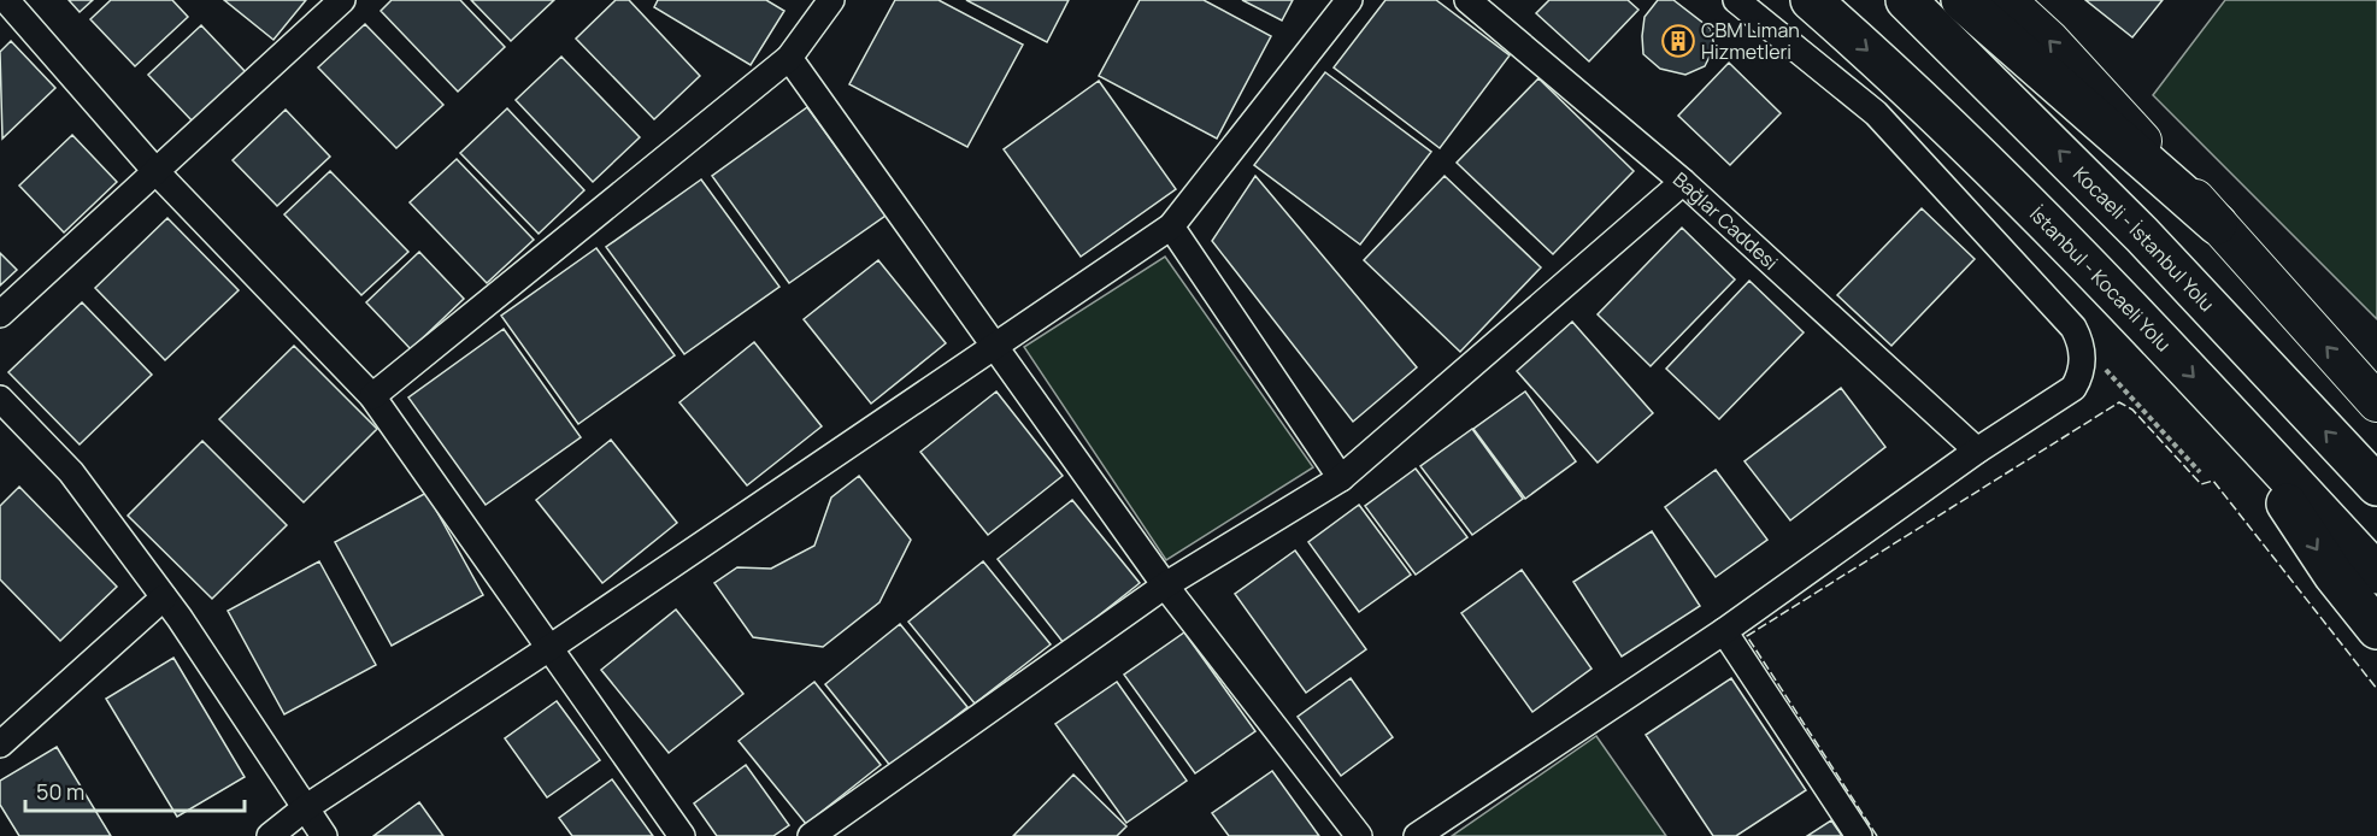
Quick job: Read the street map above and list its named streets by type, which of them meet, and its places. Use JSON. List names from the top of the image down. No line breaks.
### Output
{"streets":{"highway":["Kocaeli - İstanbul Yolu","İstanbul - Kocaeli Yolu"],"street":["Bağlar Caddesi"]},"places":{"building":["CBM Liman Hizmetleri"]},"scale_bar":"50 m"}
